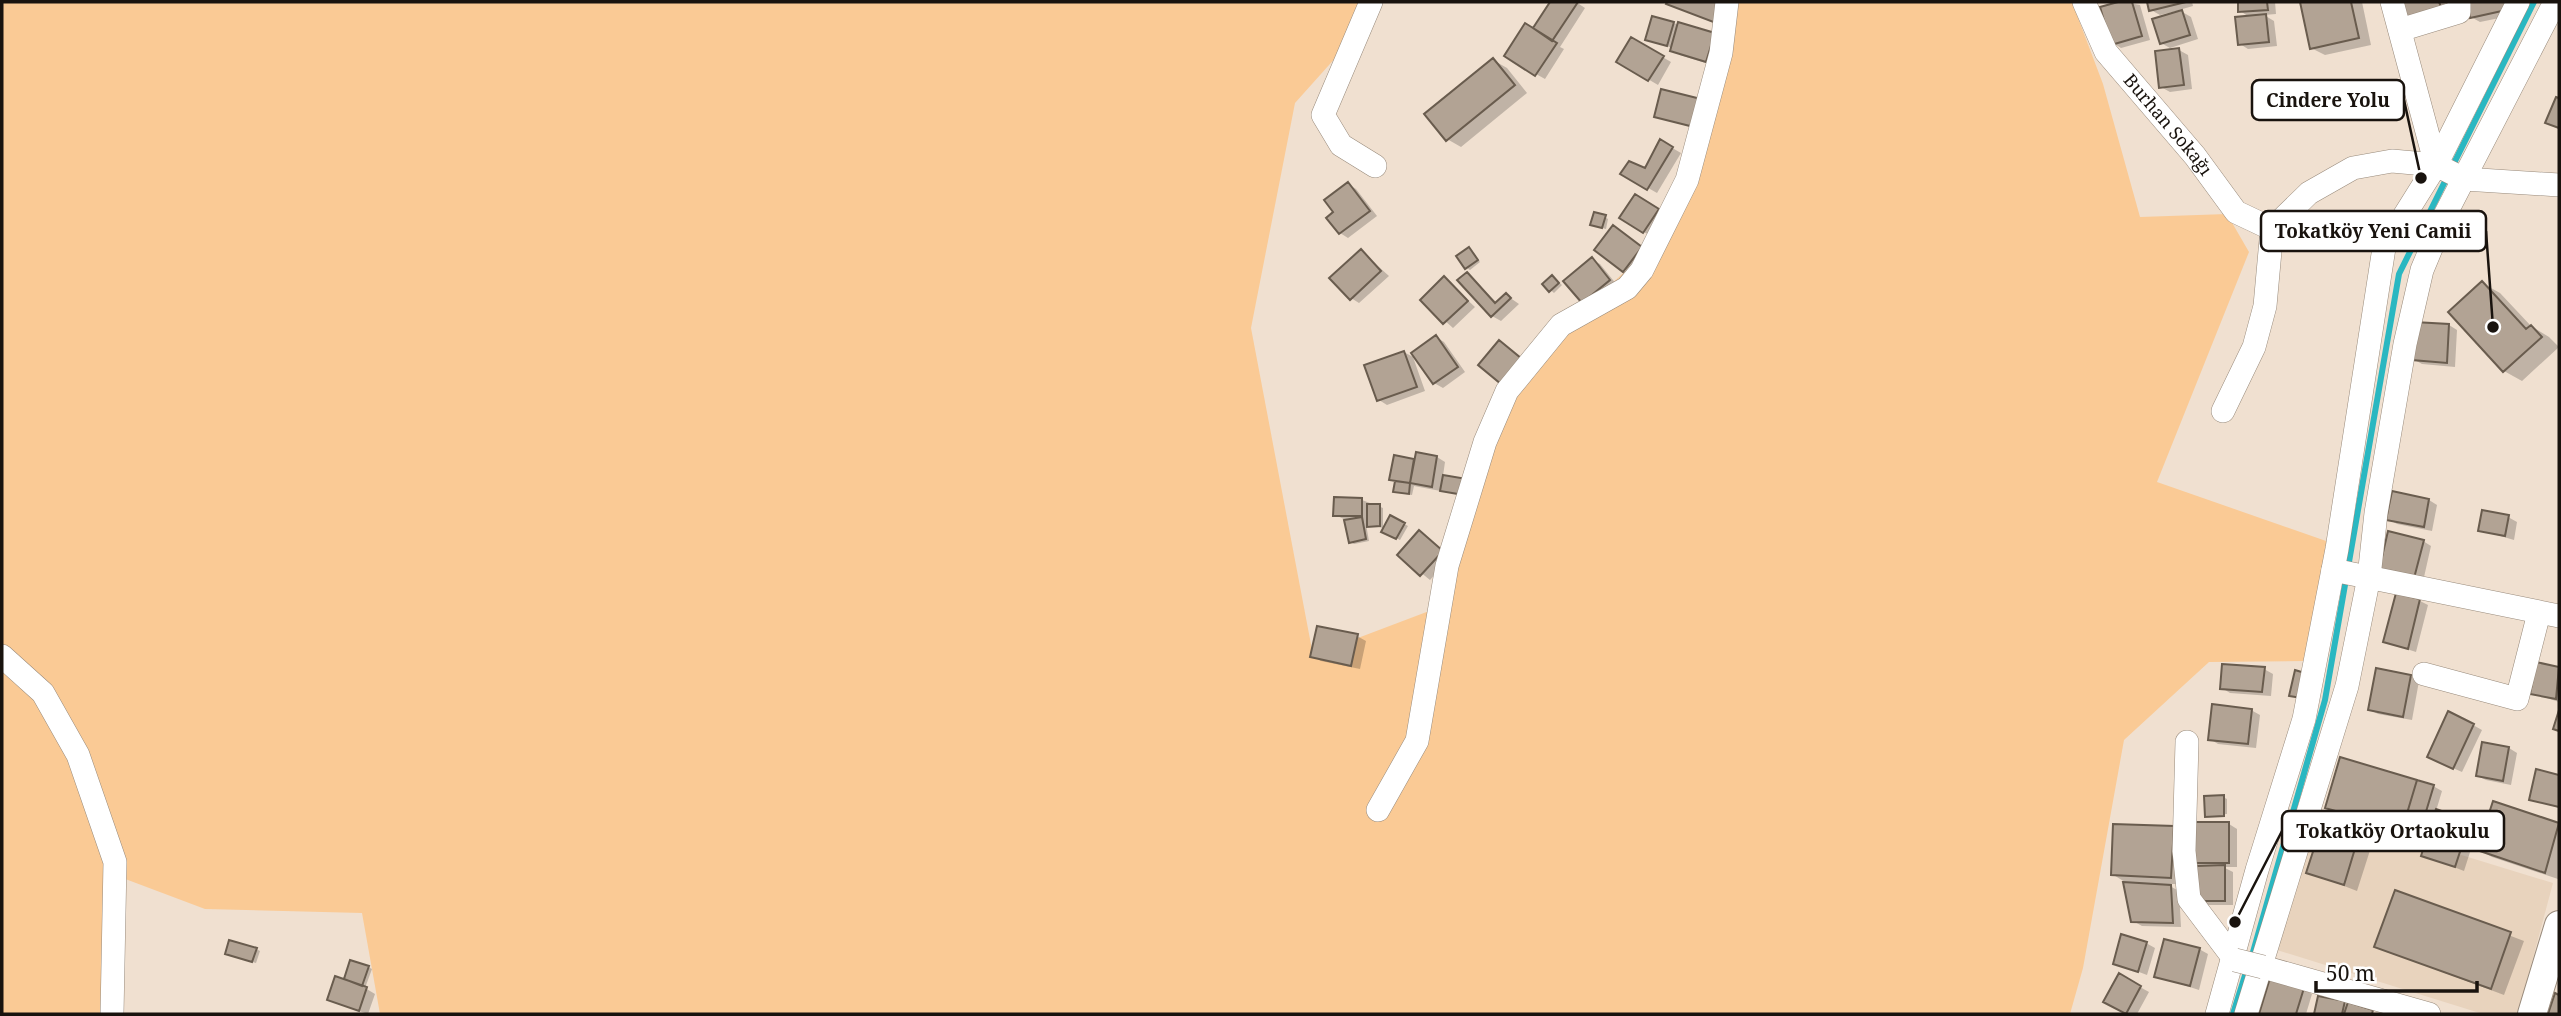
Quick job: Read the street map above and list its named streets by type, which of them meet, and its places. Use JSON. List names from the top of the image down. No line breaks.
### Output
{"streets":{"street":["Burhan Sokağı"]},"places":["Cindere Yolu","Tokatköy Yeni Camii","Tokatköy Ortaokulu"],"scale_bar":"50 m"}
